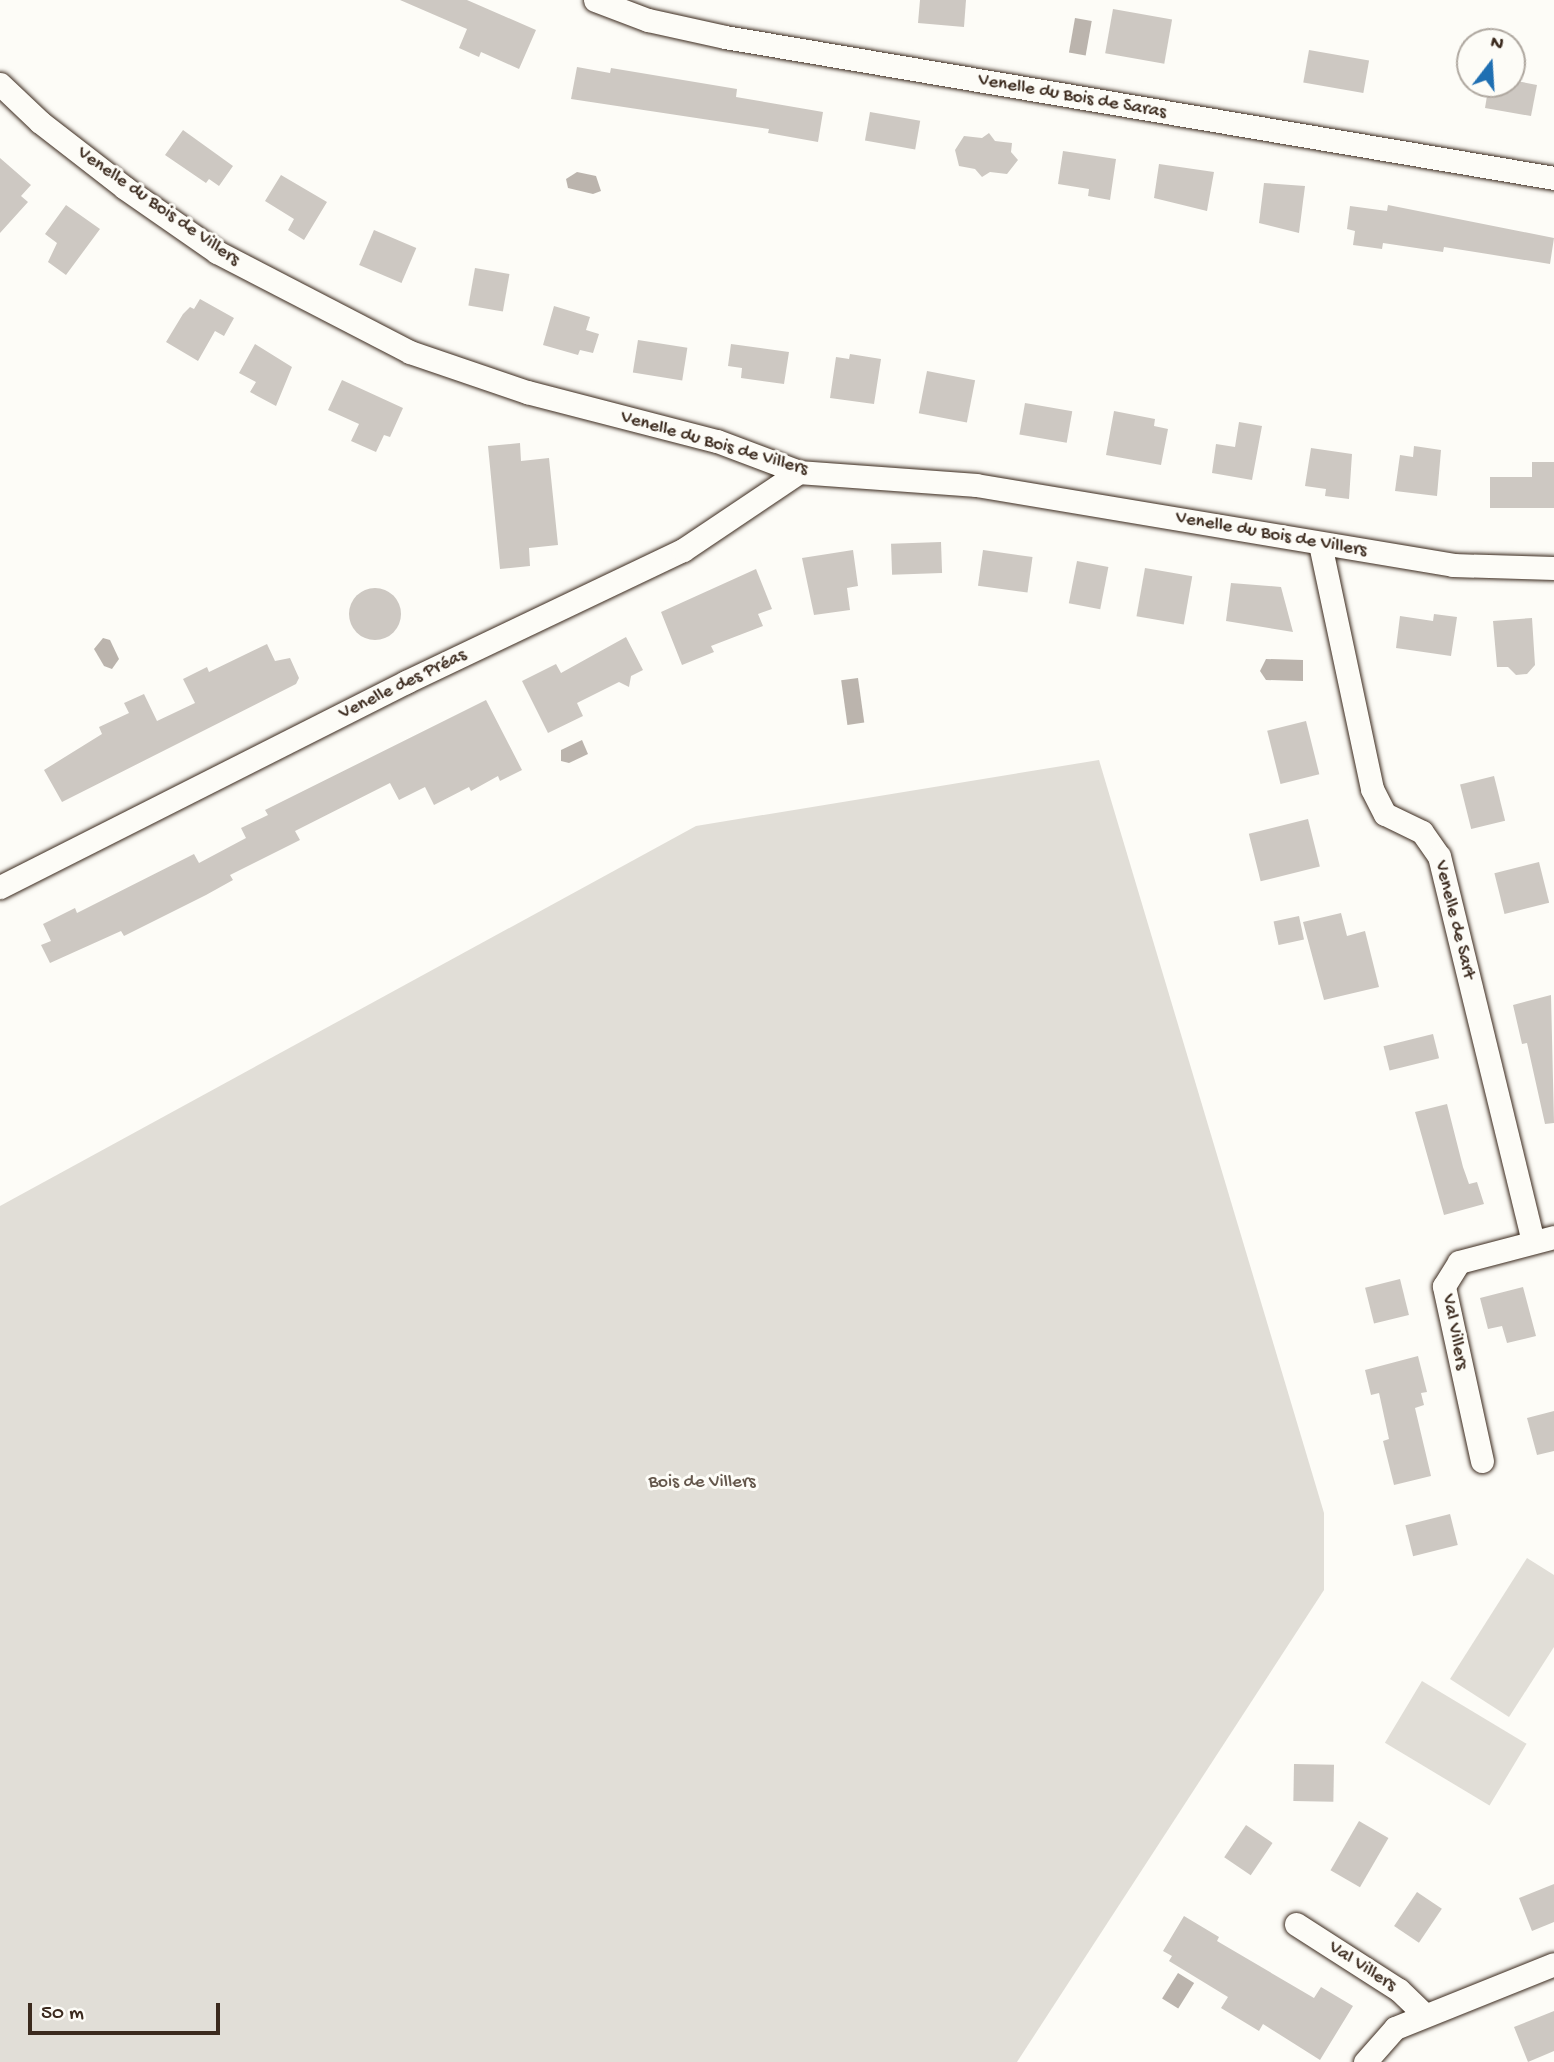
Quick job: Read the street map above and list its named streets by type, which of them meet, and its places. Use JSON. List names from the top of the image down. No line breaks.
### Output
{"streets":{"street":["Venelle du Bois de Saras","Venelle du Bois de Villers","Venelle des Préas","Venelle de Sart","Val Villers"]},"crossings":[["Venelle du Bois de Villers","Venelle des Préas"],["Venelle du Bois de Villers","Venelle de Sart"],["Venelle de Sart","Val Villers"]],"parks":["Bois de Villers"],"scale_bar":"50 m","north":"top"}
